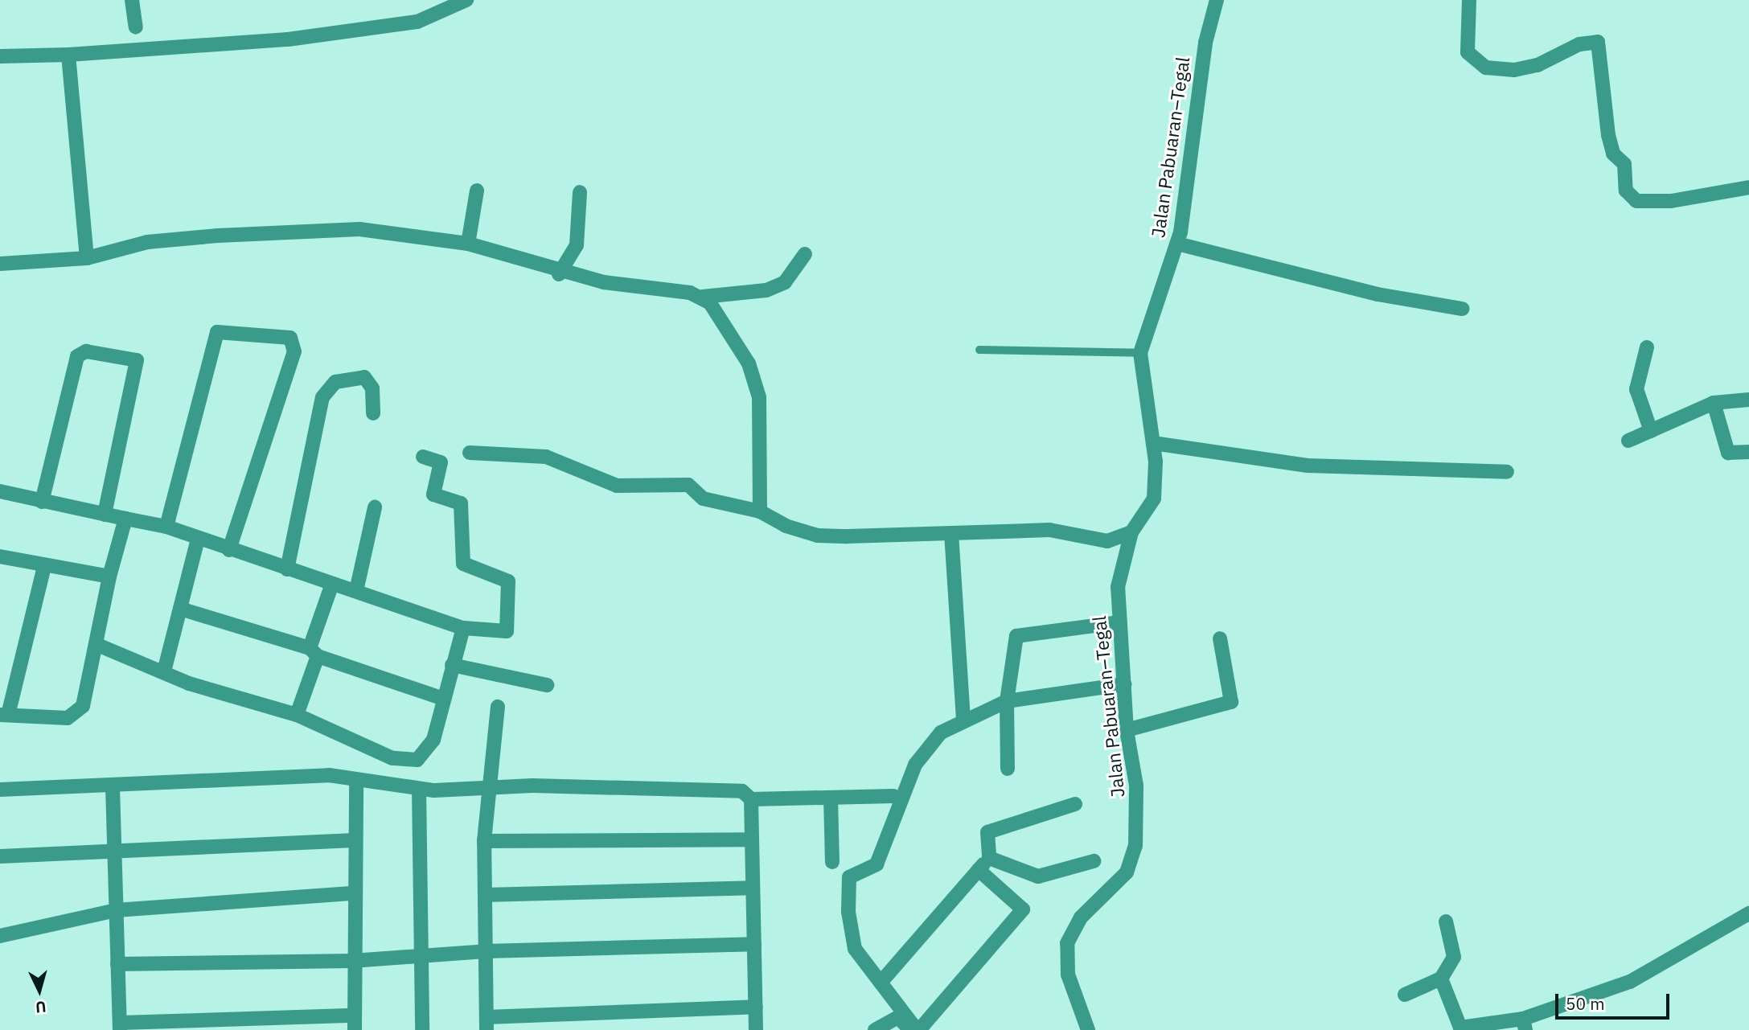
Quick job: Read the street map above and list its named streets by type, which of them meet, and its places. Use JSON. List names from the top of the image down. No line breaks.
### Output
{"streets":{"street":["Jalan Pabuaran–Tegal"]},"scale_bar":"50 m","north":"bottom"}
